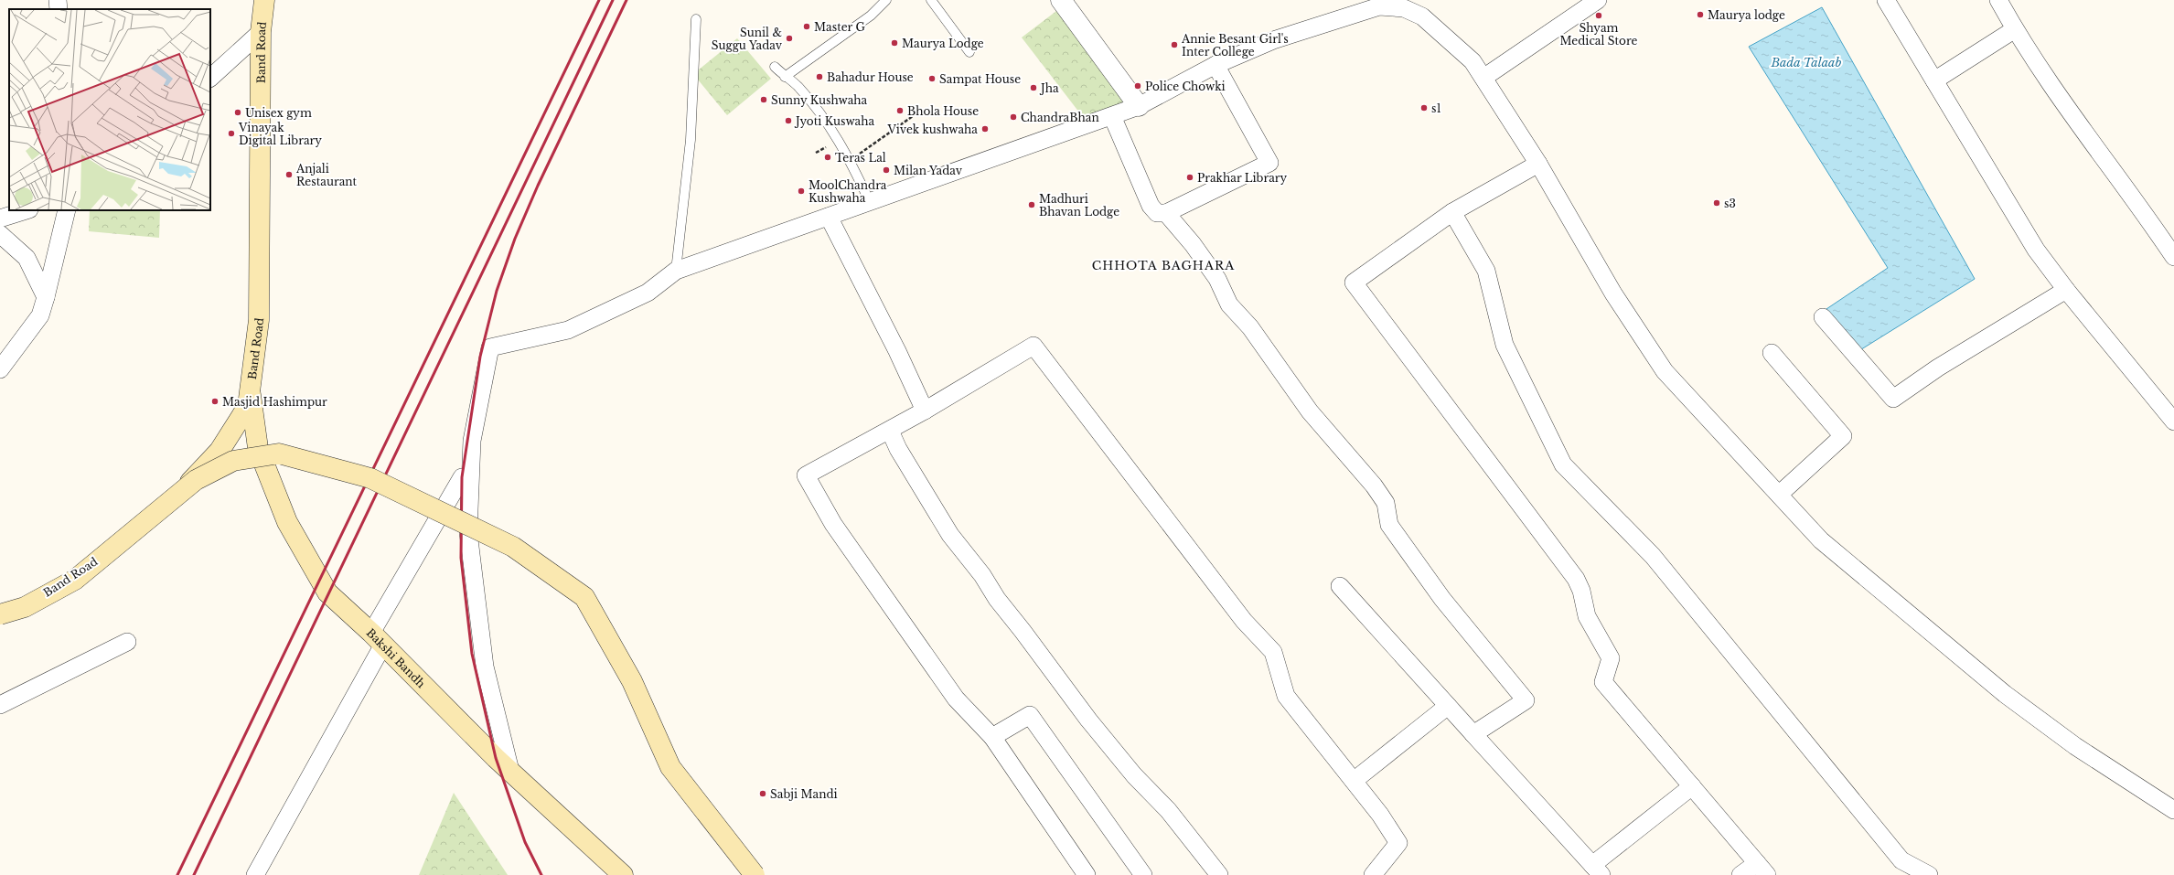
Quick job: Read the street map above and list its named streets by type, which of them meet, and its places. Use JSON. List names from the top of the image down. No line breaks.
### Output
{"streets":{"main road":["Band Road","Bakshi Bandh"]},"crossings":[["Band Road","Bakshi Bandh"]],"districts":["CHHOTA BAGHARA"],"water":["Bada Talaab"],"places":["Maurya lodge","Shyam Medical Store","Master G","Sunil & Suggu Yadav","Maurya Lodge","Annie Besant Girl's Inter College","Bahadur House","Sampat House","Police Chowki","Jha","Sunny Kushwaha","s1","Bhola House","Unisex gym","ChandraBhan","Jyoti Kuswaha","Vivek kushwaha","Vinayak Digital Library","Teras Lal","Milan Yadav","Anjali Restaurant","Prakhar Library","MoolChandra Kushwaha","s3","Madhuri Bhavan Lodge","Masjid Hashimpur","Sabji Mandi"]}
